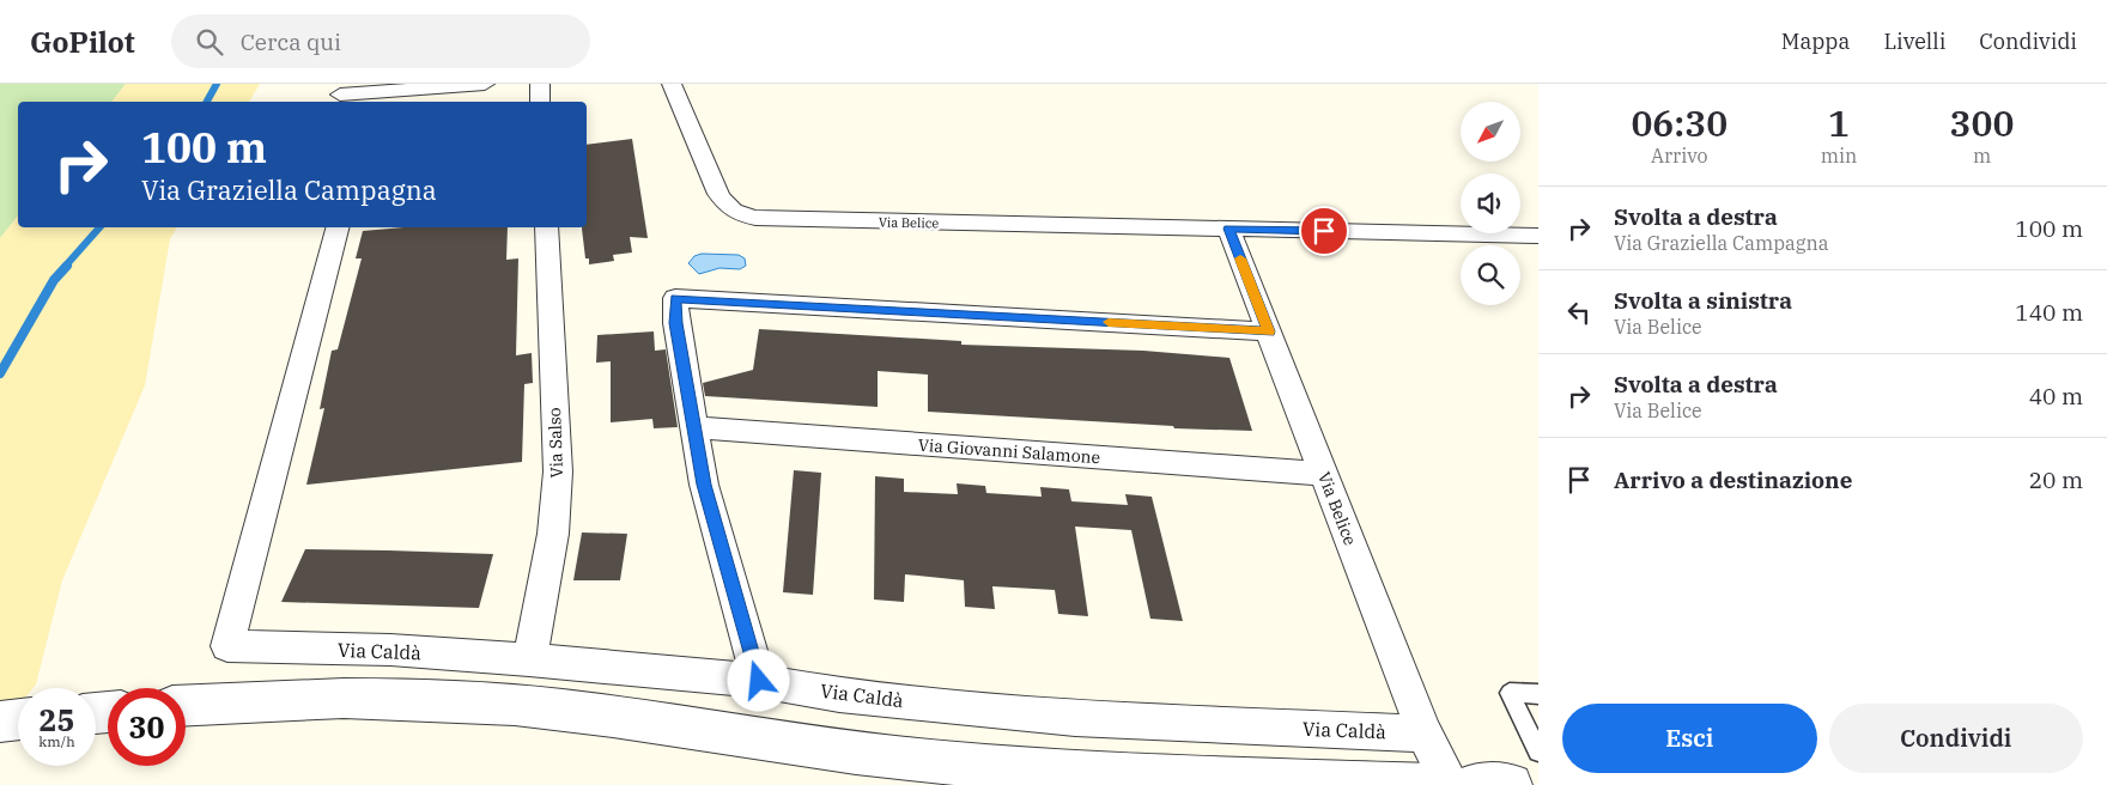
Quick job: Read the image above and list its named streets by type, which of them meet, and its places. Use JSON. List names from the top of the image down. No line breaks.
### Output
{"streets":{"street":["Via Belice","Via Salso","Via Giovanni Salamone","Via Caldà"]},"crossings":[["Via Belice","Via Giovanni Salamone"],["Via Belice","Via Caldà"],["Via Salso","Via Caldà"]],"north":"bottom left","page":{"header":"GoPilot","search":"Cerca qui","nav":["Mappa","Livelli","Condividi"],"eta":["06:30","Arrivo","1","min","300","m"],"turn":["100 m","Via Graziella Campagna"],"list":[{"name":"Svolta a destra","note":"Via Graziella Campagna","value":"100 m"},{"name":"Svolta a sinistra","note":"Via Belice","value":"140 m"},{"name":"Svolta a destra","note":"Via Belice","value":"40 m"},{"name":"Arrivo a destinazione","value":"20 m"}],"speed":"25 km/h","limit":"30","buttons":["Esci","Condividi"]}}
